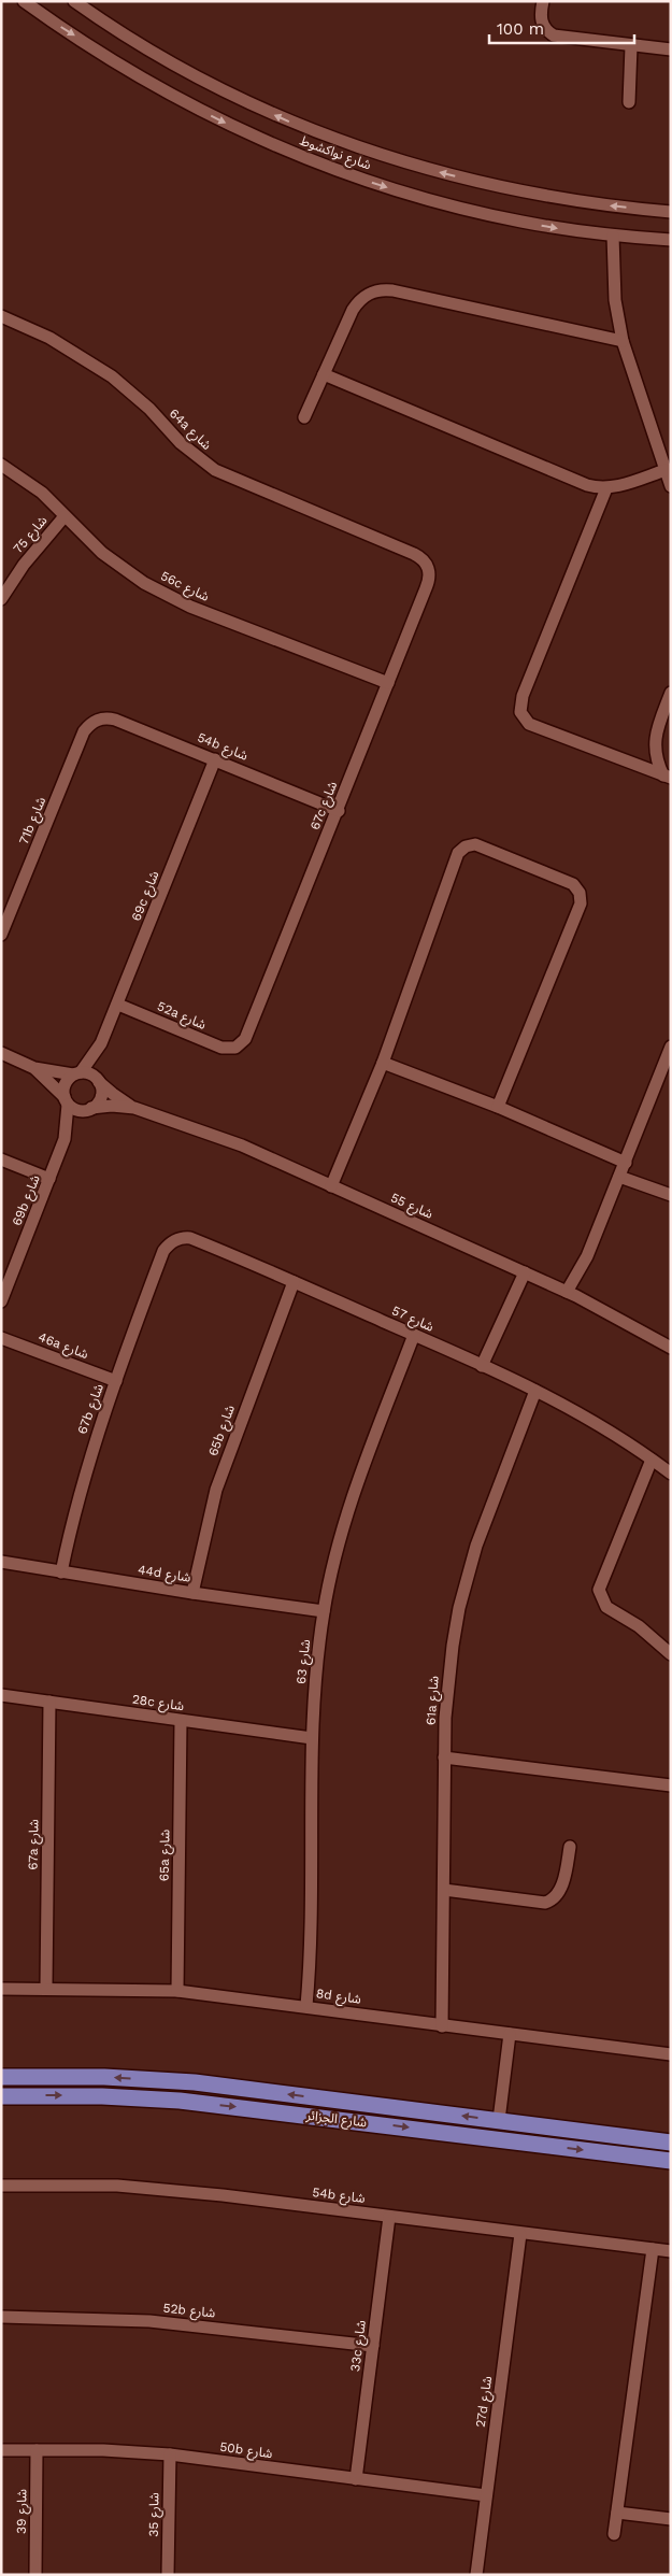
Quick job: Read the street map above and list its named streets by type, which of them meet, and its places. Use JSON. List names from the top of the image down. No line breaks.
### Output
{"streets":{"main road":["شارع الجزائر"],"street":["شارع نواكشوط","64a شارع","شارع 75","56c شارع","54b شارع","67c شارع","71b شارع","69c شارع","52a شارع","69b شارع","شارع 55","شارع 57","46a شارع","67b شارع","65b شارع","44d شارع","شارع 63","61a شارع","28c شارع","67a شارع","65a شارع","8d شارع","52b شارع","33c شارع","27d شارع","50b شارع","شارع 39","شارع 35"]},"crossings":[["64a شارع","67c شارع"],["شارع 75","56c شارع"],["56c شارع","67c شارع"],["54b شارع","67c شارع"],["54b شارع","71b شارع"],["54b شارع","69c شارع"],["54b شارع","33c شارع"],["54b شارع","27d شارع"],["67c شارع","52a شارع"],["69c شارع","52a شارع"],["69c شارع","69b شارع"],["69c شارع","شارع 55"],["69b شارع","شارع 55"],["شارع 57","67b شارع"],["شارع 57","65b شارع"],["شارع 57","شارع 63"],["شارع 57","61a شارع"],["46a شارع","67b شارع"],["67b شارع","44d شارع"],["65b شارع","44d شارع"],["44d شارع","شارع 63"],["شارع 63","28c شارع"],["شارع 63","8d شارع"],["61a شارع","8d شارع"],["28c شارع","67a شارع"],["28c شارع","65a شارع"],["67a شارع","8d شارع"],["65a شارع","8d شارع"],["52b شارع","33c شارع"],["33c شارع","50b شارع"],["27d شارع","50b شارع"],["50b شارع","شارع 39"],["50b شارع","شارع 35"]],"scale_bar":"100 m"}
